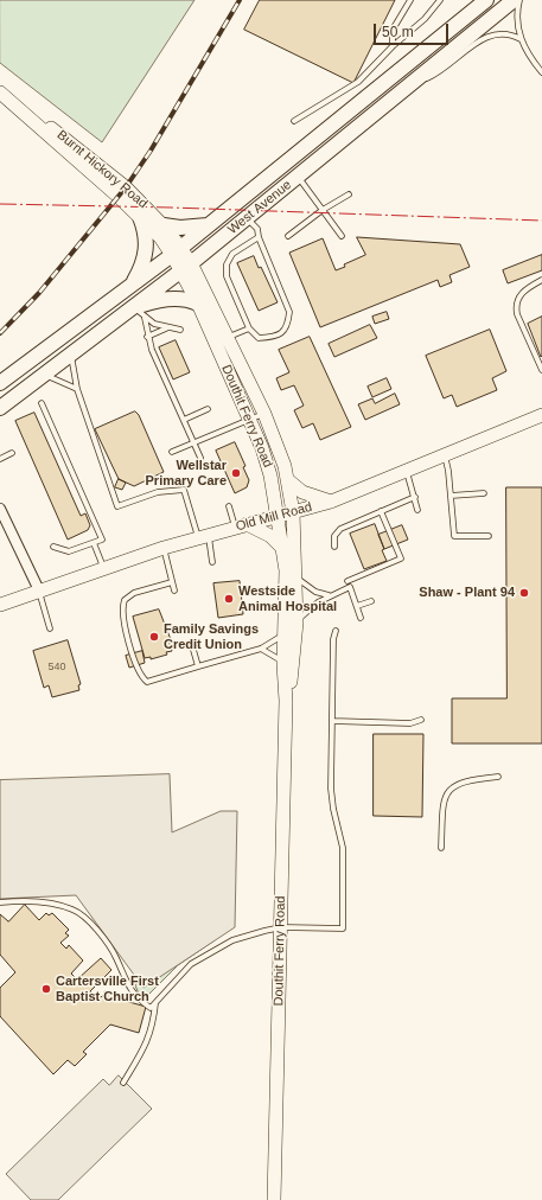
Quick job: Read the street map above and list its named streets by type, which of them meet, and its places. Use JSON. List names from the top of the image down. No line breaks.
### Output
{"streets":{"main road":["West Avenue"],"street":["Burnt Hickory Road","Douthit Ferry Road","Old Mill Road"]},"crossings":[["Burnt Hickory Road","West Avenue"],["Burnt Hickory Road","Douthit Ferry Road"],["West Avenue","Douthit Ferry Road"],["Douthit Ferry Road","Old Mill Road"]],"places":["Wellstar Primary Care","Shaw - Plant 94","Westside Animal Hospital","Family Savings Credit Union","Cartersville First Baptist Church"],"house_numbers":["540"],"scale_bar":"50 m"}
